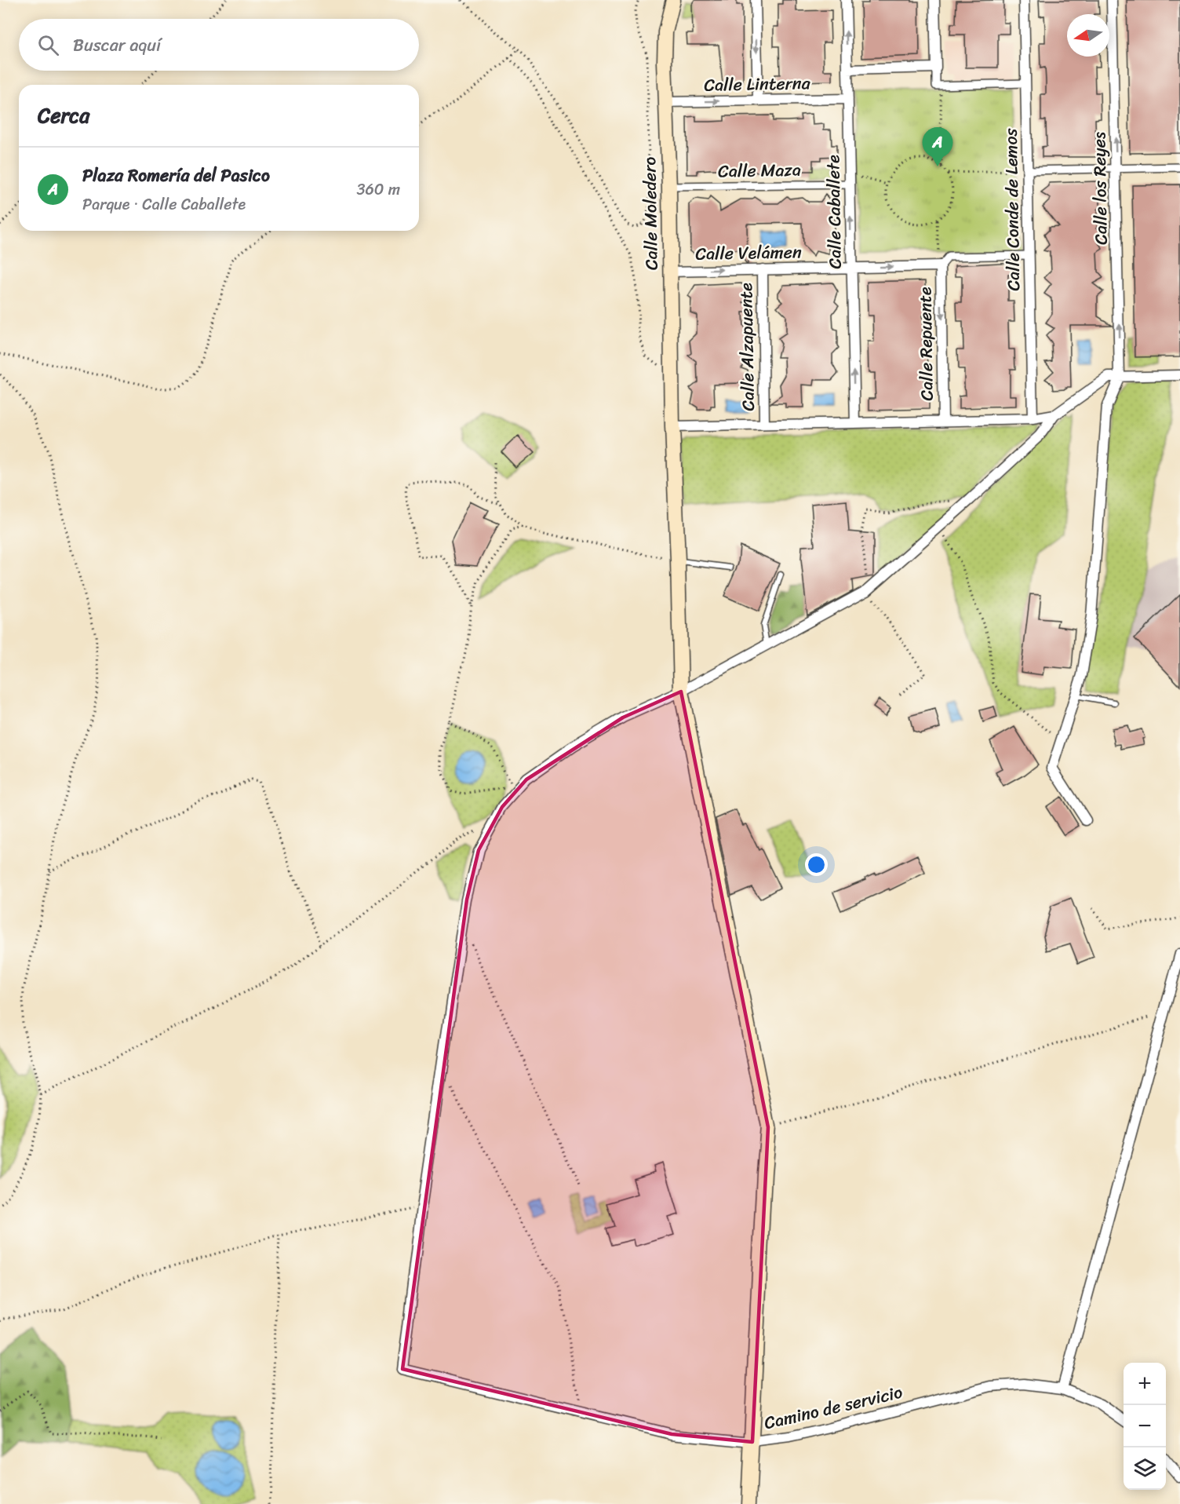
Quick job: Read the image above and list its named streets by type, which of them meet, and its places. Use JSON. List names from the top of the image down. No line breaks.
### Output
{"streets":{"main road":["Calle Moledero"],"street":["Calle Linterna","Calle Maza","Calle los Reyes","Calle Conde de Lemos","Calle Caballete","Calle Velámen","Calle Repuente","Calle Alzapuente","Camino de servicio"]},"crossings":[["Calle Linterna","Calle Caballete"],["Calle Linterna","Calle Moledero"],["Calle Maza","Calle Caballete"],["Calle Maza","Calle Moledero"],["Calle Caballete","Calle Velámen"],["Calle Moledero","Calle Velámen"],["Calle Moledero","Camino de servicio"],["Calle Velámen","Calle Repuente"],["Calle Velámen","Calle Alzapuente"]],"one_way":["Calle Linterna","Calle los Reyes","Calle Caballete","Calle Velámen","Calle Repuente"],"north":"left","page":{"search":"Buscar aquí","heading":"Cerca","pins":"A","list":[{"mark":"A","name":"Plaza Romería del Pasico","note":"Parque · Calle Caballete","value":"360 m"}],"map_buttons":["+","−"]}}
